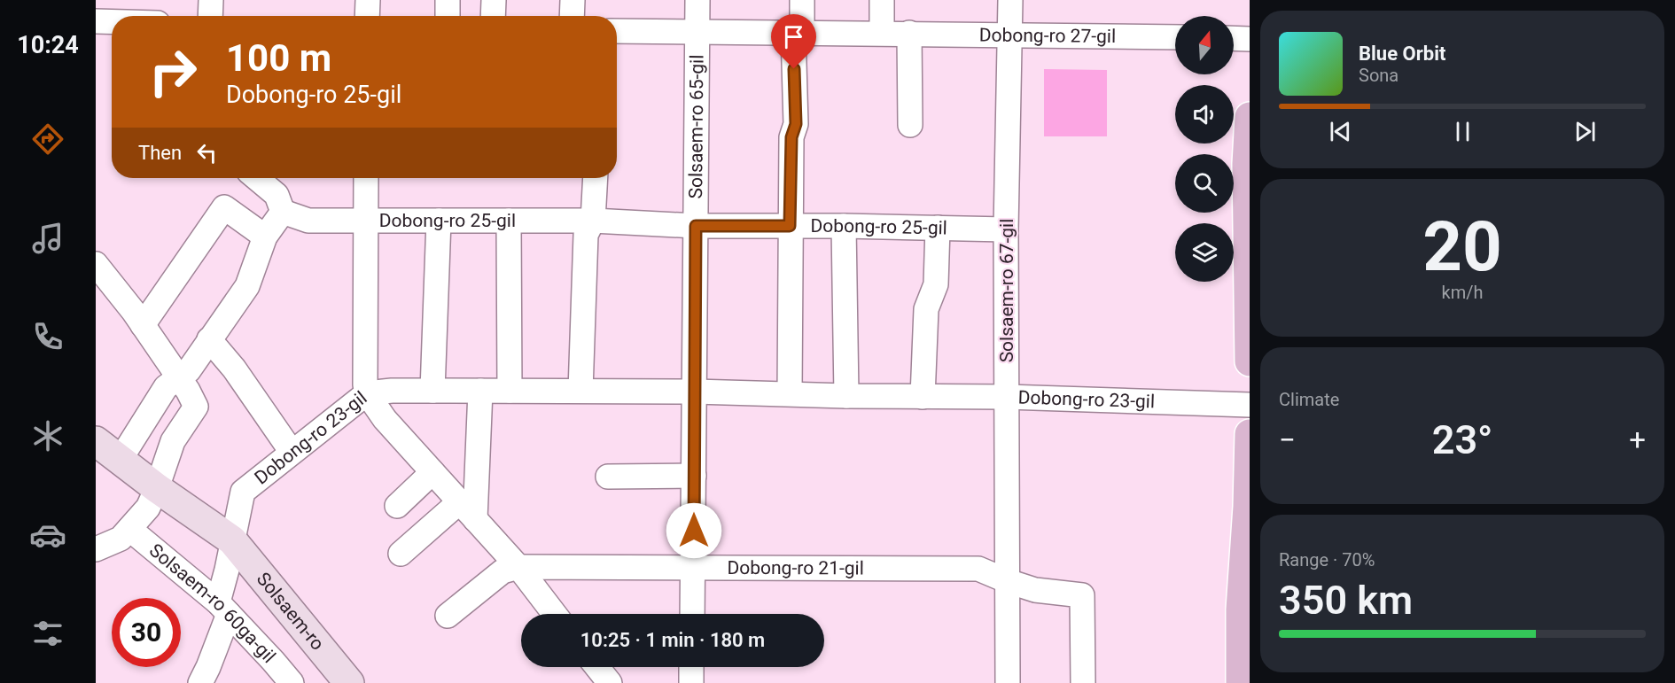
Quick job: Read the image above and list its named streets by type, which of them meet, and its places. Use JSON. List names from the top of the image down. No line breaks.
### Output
{"streets":{"main road":["Solsaem-ro"],"street":["Dobong-ro 27-gil","Solsaem-ro 65-gil","Dobong-ro 25-gil","Solsaem-ro 67-gil","Dobong-ro 23-gil","Dobong-ro 21-gil","Solsaem-ro 60ga-gil"]},"crossings":[["Dobong-ro 27-gil","Solsaem-ro 65-gil"],["Dobong-ro 27-gil","Solsaem-ro 67-gil"],["Solsaem-ro 65-gil","Dobong-ro 25-gil"],["Solsaem-ro 65-gil","Dobong-ro 23-gil"],["Solsaem-ro 65-gil","Dobong-ro 21-gil"],["Dobong-ro 25-gil","Solsaem-ro 67-gil"],["Solsaem-ro 67-gil","Dobong-ro 23-gil"],["Solsaem-ro 67-gil","Dobong-ro 21-gil"],["Dobong-ro 23-gil","Solsaem-ro"]],"north":"top","page":{"tabs":"10:24","turn":["100 m","Dobong-ro 25-gil"],"song":["Blue Orbit","Sona"],"then":"Then","tile":[["20","km/h"],"Climate",["Range · 70%","350 km"]],"heat":["−","23°","+"],"limit":"30","trip":"10:25 · 1 min · 180 m"}}
